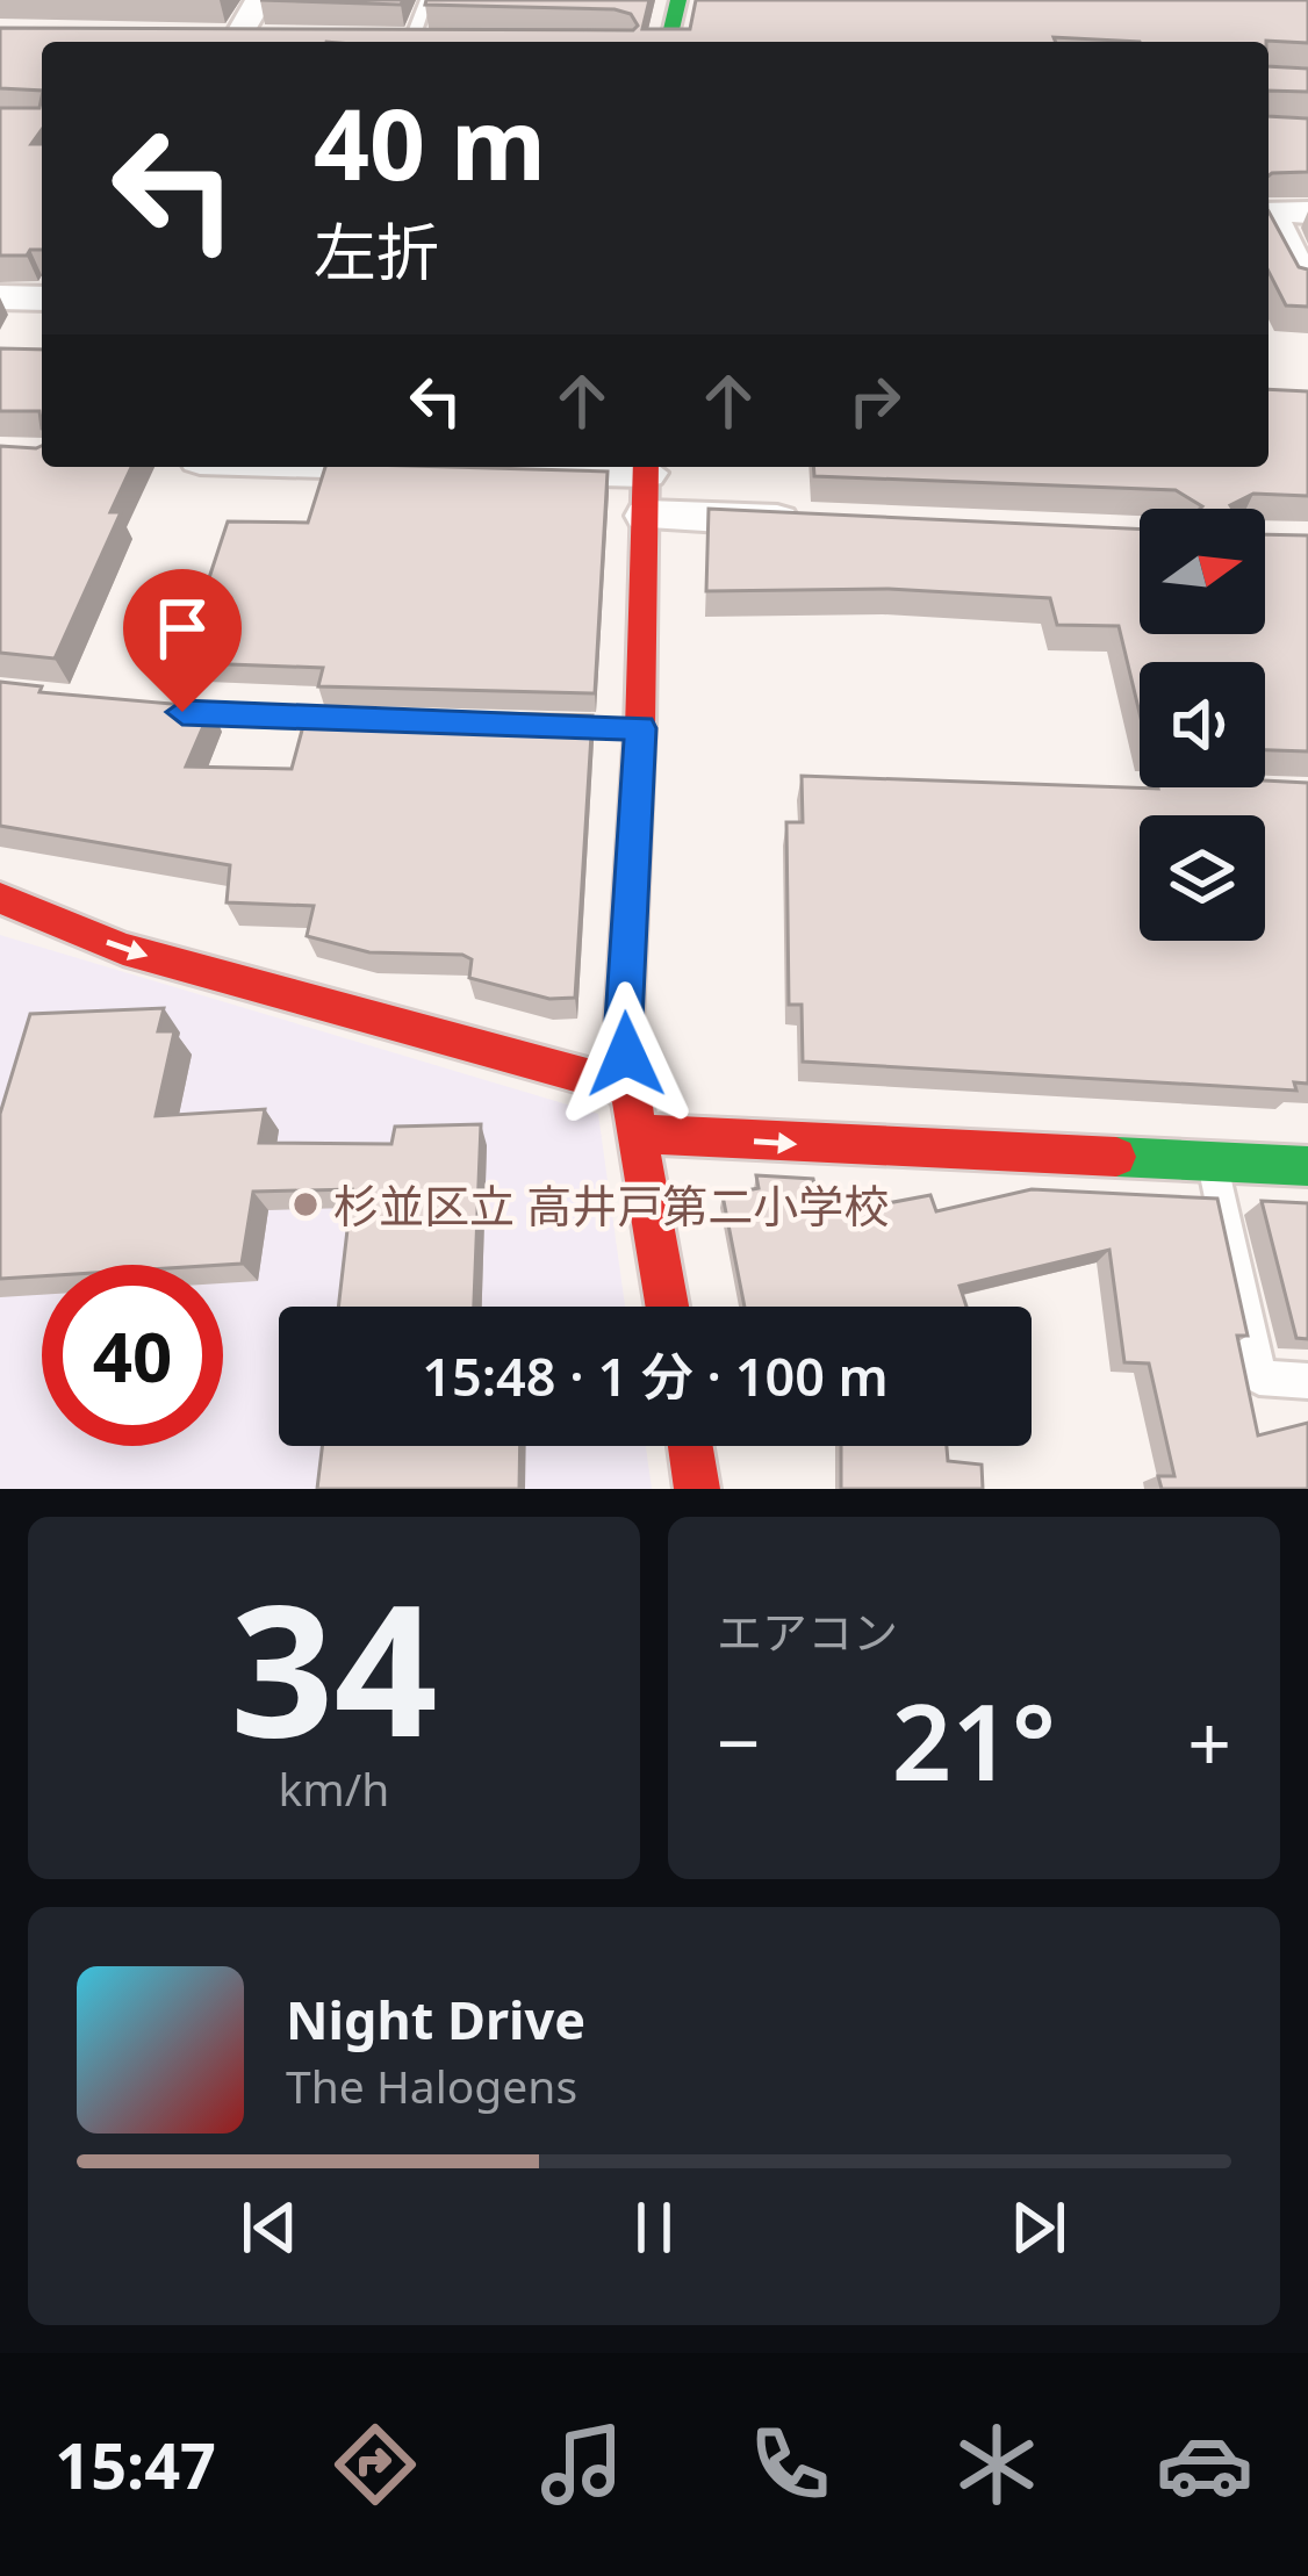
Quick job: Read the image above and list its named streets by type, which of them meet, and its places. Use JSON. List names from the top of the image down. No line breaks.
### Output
{"places":["杉並区立 高井戸第二小学校"],"north":"right","page":{"turn":["40 m","左折"],"limit":"40","trip":"15:48 · 1 分 · 100 m","tile":[["34","km/h"],"エアコン"],"heat":["−","21°","+"],"song":["Night Drive","The Halogens"],"tabs":"15:47"}}
